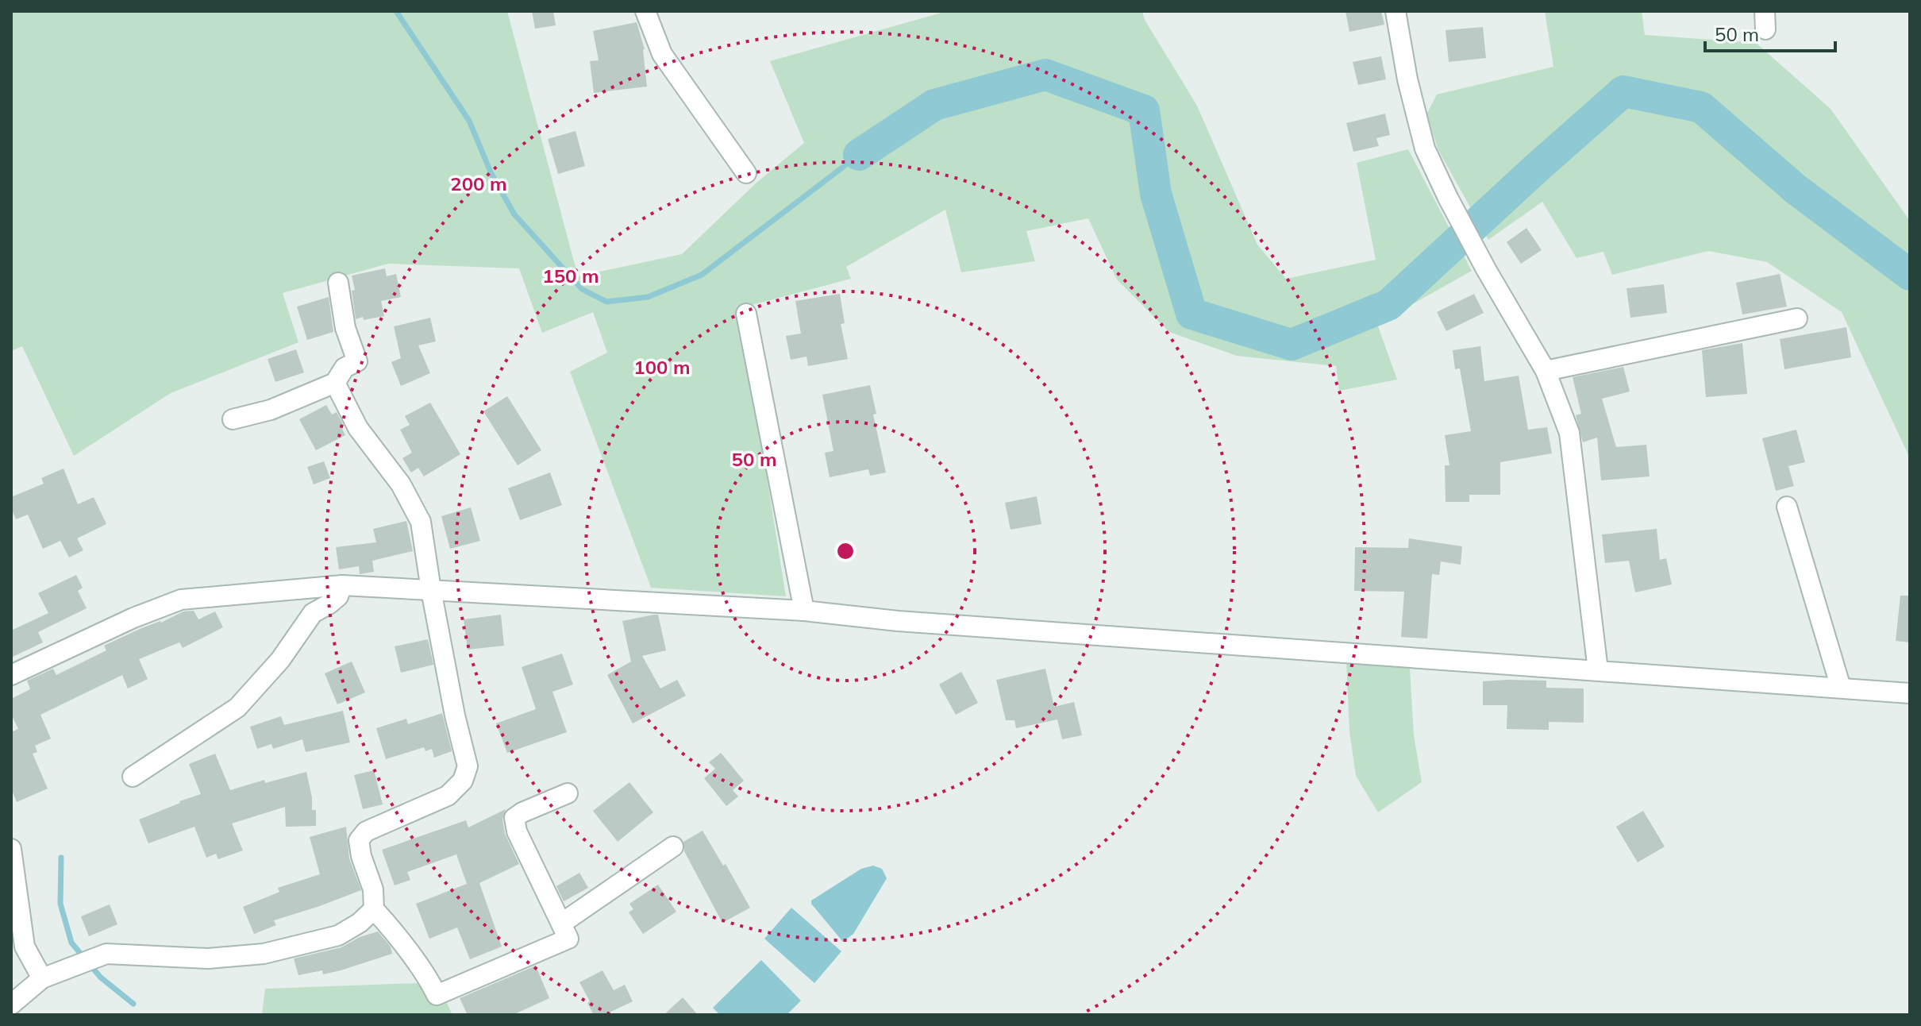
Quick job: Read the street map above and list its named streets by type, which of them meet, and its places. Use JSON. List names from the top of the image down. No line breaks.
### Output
{"scale_bar":"50 m","rings":["200 m","150 m","100 m","50 m"]}
